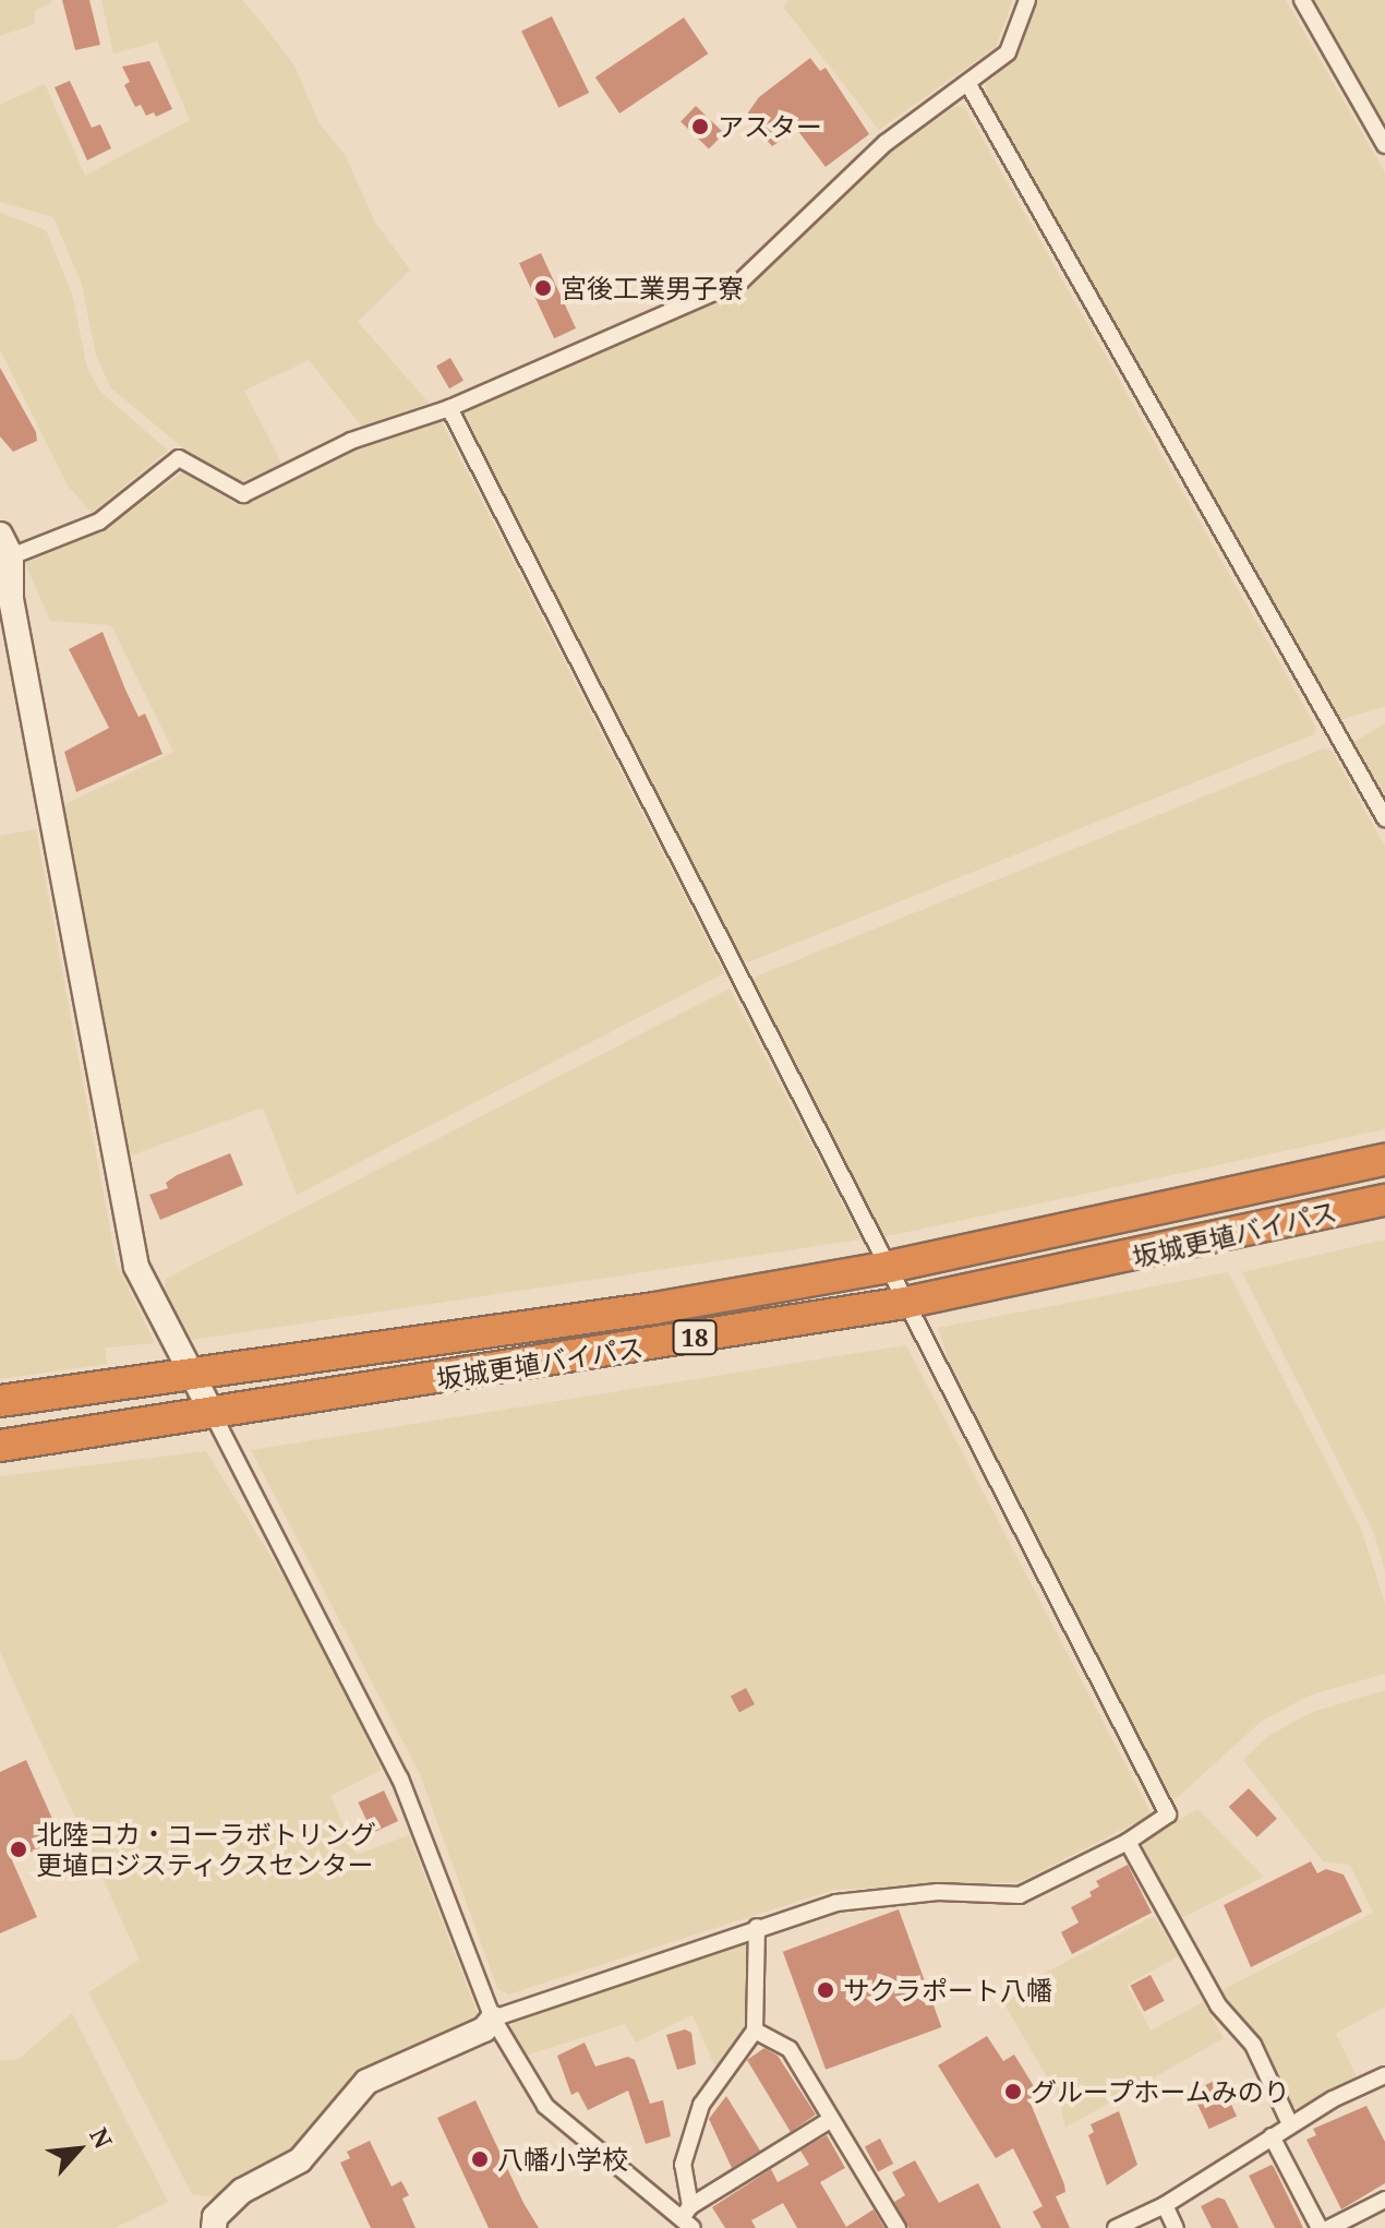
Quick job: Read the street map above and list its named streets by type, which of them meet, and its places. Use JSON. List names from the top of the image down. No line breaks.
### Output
{"streets":{"highway":["坂城更埴バイパス","18"]},"places":["アスター","宮後工業男子寮","北陸コカ・コーラボトリング 更埴ロジスティクスセンター","サクラポート八幡","グループホームみのり","八幡小学校"],"north":"top right"}
